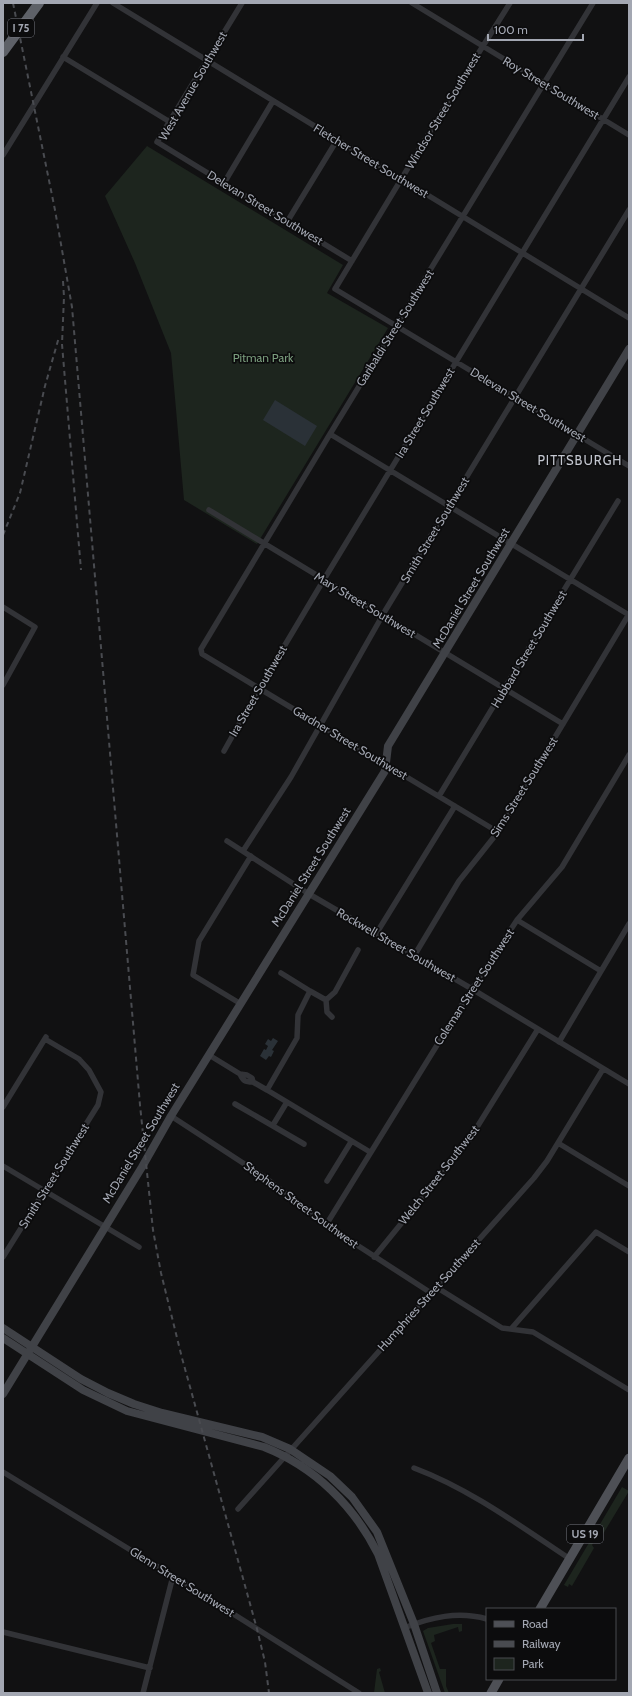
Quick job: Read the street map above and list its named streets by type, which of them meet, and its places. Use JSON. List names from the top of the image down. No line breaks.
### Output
{"streets":{"highway":["I 75"],"main road":["US 19"],"street":["West Avenue Southwest","Roy Street Southwest","Windsor Street Southwest","Fletcher Street Southwest","Delevan Street Southwest","Garibaldi Street Southwest","Ira Street Southwest","Smith Street Southwest","McDaniel Street Southwest","Mary Street Southwest","Hubbard Street Southwest","Gardner Street Southwest","Sims Street Southwest","Rockwell Street Southwest","Coleman Street Southwest","Welch Street Southwest","Stephens Street Southwest","Humphries Street Southwest","Glenn Street Southwest"]},"crossings":[["West Avenue Southwest","Fletcher Street Southwest"],["West Avenue Southwest","Delevan Street Southwest"],["Roy Street Southwest","Windsor Street Southwest"],["Roy Street Southwest","Garibaldi Street Southwest"],["Roy Street Southwest","Ira Street Southwest"],["Windsor Street Southwest","Fletcher Street Southwest"],["Windsor Street Southwest","Delevan Street Southwest"],["Fletcher Street Southwest","Garibaldi Street Southwest"],["Fletcher Street Southwest","Ira Street Southwest"],["Fletcher Street Southwest","Smith Street Southwest"],["Delevan Street Southwest","Garibaldi Street Southwest"],["Delevan Street Southwest","Ira Street Southwest"],["Delevan Street Southwest","Smith Street Southwest"],["Delevan Street Southwest","McDaniel Street Southwest"],["Garibaldi Street Southwest","Mary Street Southwest"],["Garibaldi Street Southwest","Gardner Street Southwest"],["Ira Street Southwest","Mary Street Southwest"],["Ira Street Southwest","Gardner Street Southwest"],["Smith Street Southwest","Mary Street Southwest"],["Smith Street Southwest","Gardner Street Southwest"],["Smith Street Southwest","Rockwell Street Southwest"],["McDaniel Street Southwest","Mary Street Southwest"],["McDaniel Street Southwest","Gardner Street Southwest"],["McDaniel Street Southwest","Rockwell Street Southwest"],["McDaniel Street Southwest","Stephens Street Southwest"],["Mary Street Southwest","Hubbard Street Southwest"],["Mary Street Southwest","Sims Street Southwest"],["Hubbard Street Southwest","Gardner Street Southwest"],["Gardner Street Southwest","Sims Street Southwest"],["Sims Street Southwest","Rockwell Street Southwest"],["Rockwell Street Southwest","Coleman Street Southwest"],["Rockwell Street Southwest","Welch Street Southwest"],["Rockwell Street Southwest","Humphries Street Southwest"],["Coleman Street Southwest","Stephens Street Southwest"],["Welch Street Southwest","Stephens Street Southwest"],["Stephens Street Southwest","Humphries Street Southwest"]],"districts":["PITTSBURGH"],"parks":["Pitman Park"],"legend":["Road","Railway","Park"],"scale_bar":"100 m"}
